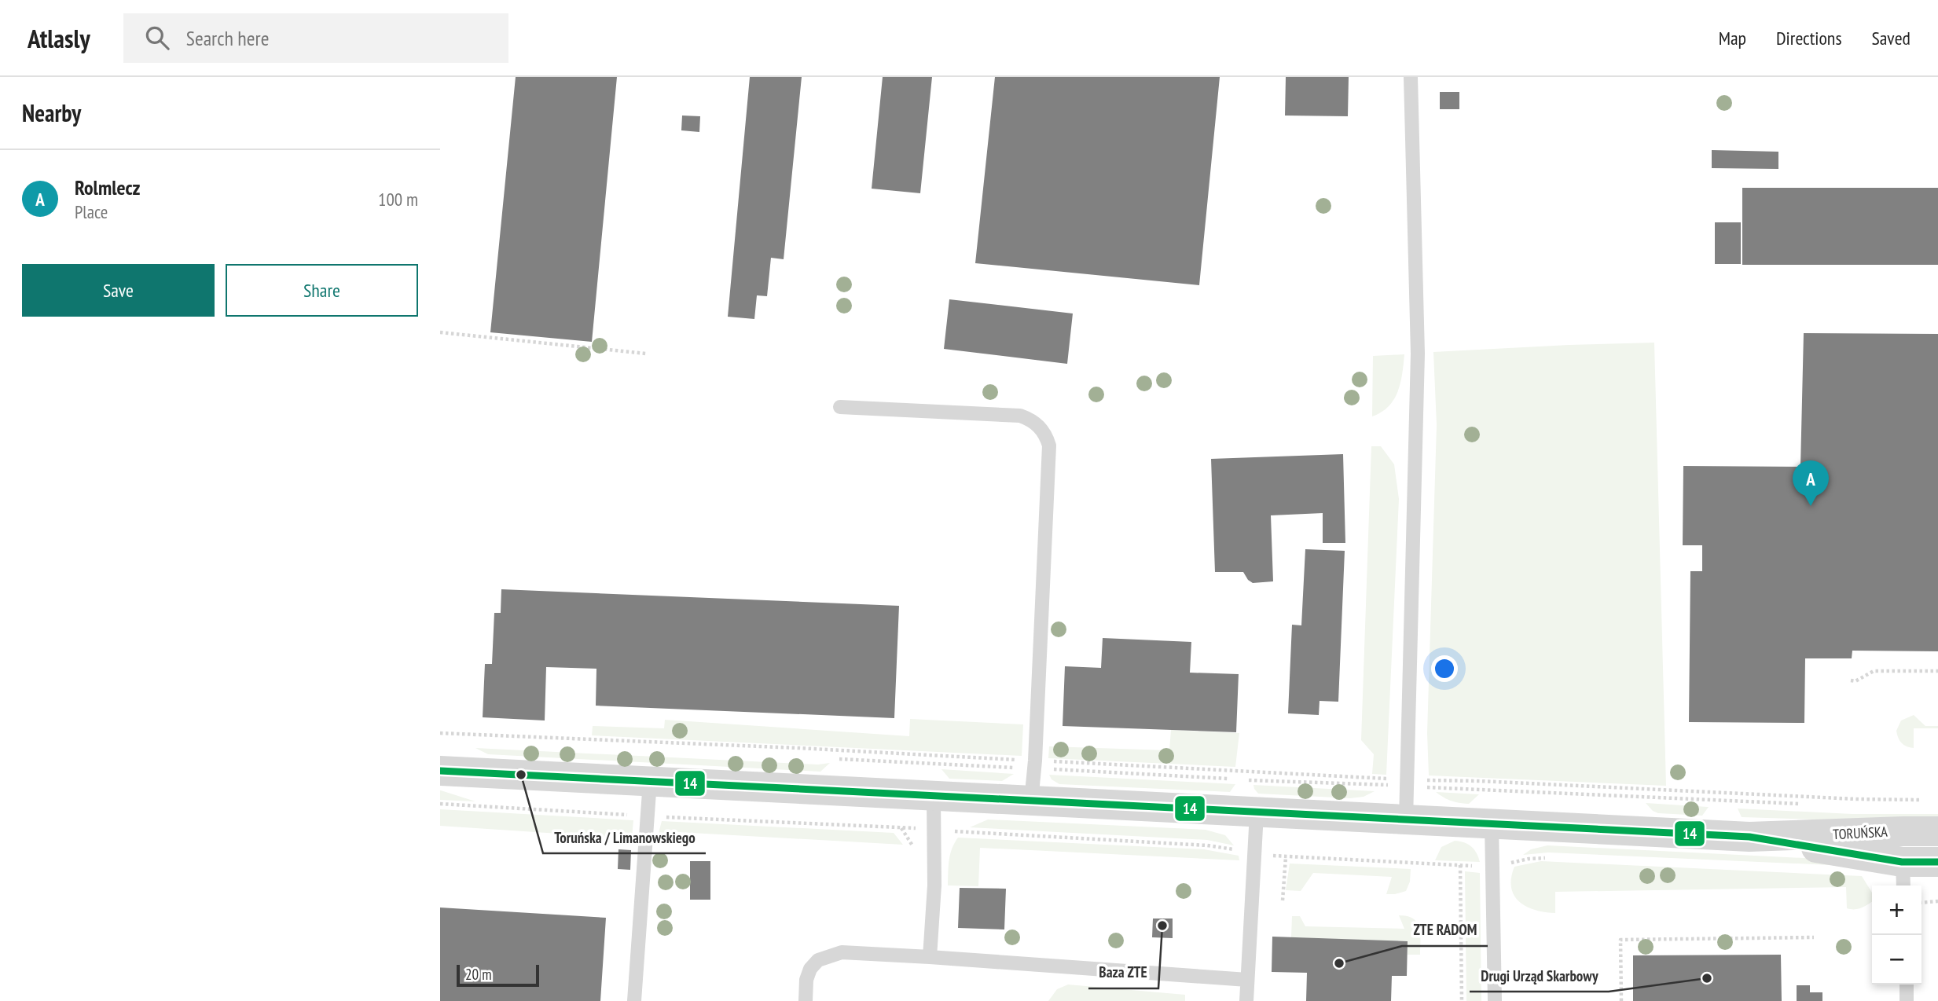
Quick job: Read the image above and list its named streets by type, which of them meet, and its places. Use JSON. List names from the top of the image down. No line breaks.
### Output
{"streets":{"street":["TORUŃSKA"]},"places":["Toruńska / Limanowskiego","Baza ZTE","ZTE RADOM","Drugi Urząd Skarbowy"],"lines":["transit line 14"],"scale_bar":"20 m","page":{"header":"Atlasly","search":"Search here","nav":["Map","Directions","Saved"],"heading":"Nearby","list":[{"mark":"A","name":"Rolmlecz","note":"Place","value":"100 m"}],"buttons":["Save","Share"],"pins":"A","map_buttons":["+","−"],"scale":"20 m"}}
